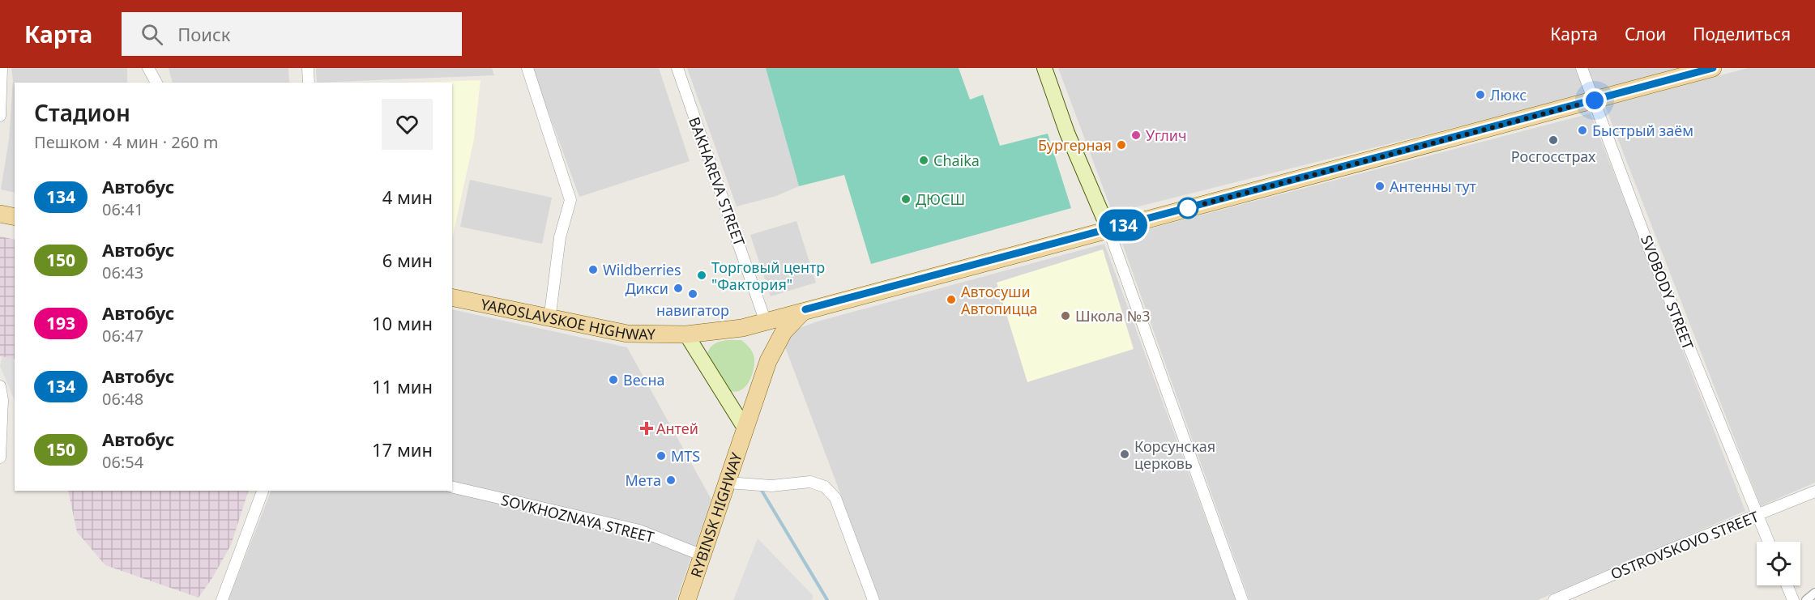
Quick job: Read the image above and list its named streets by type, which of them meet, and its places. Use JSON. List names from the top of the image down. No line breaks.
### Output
{"streets":{"main road":["YAROSLAVSKOE HIGHWAY","RYBINSK HIGHWAY"],"street":["BAKHAREVA STREET","SVOBODY STREET","SOVKHOZNAYA STREET","OSTROVSKOVO STREET"]},"crossings":[["BAKHAREVA STREET","YAROSLAVSKOE HIGHWAY"],["SVOBODY STREET","YAROSLAVSKOE HIGHWAY"],["SVOBODY STREET","OSTROVSKOVO STREET"],["YAROSLAVSKOE HIGHWAY","RYBINSK HIGHWAY"],["RYBINSK HIGHWAY","SOVKHOZNAYA STREET"]],"places":{"other":["Люкс","Быстрый заём","Углич","Росгосстрах","Бургерная","Chaika","Антенны тут","ДЮСШ","Wildberries","Торговый центр \"Фактория\"","Дикси","навигатор","Автосуши Автопицца","Школа №3","Весна","Корсунская церковь","MTS","Мета"],"health":["Антей"]},"lines":["bus line 134"],"page":{"header":"Карта","search":"Поиск","nav":["Карта","Слои","Поделиться"],"on_map":"134","heading":["Стадион","Пешком · 4 мин · 260 m"],"list":[{"mark":"134","name":"Автобус","note":"06:41","value":"4 мин"},{"mark":"150","name":"Автобус","note":"06:43","value":"6 мин"},{"mark":"193","name":"Автобус","note":"06:47","value":"10 мин"},{"mark":"134","name":"Автобус","note":"06:48","value":"11 мин"},{"mark":"150","name":"Автобус","note":"06:54","value":"17 мин"}]}}
